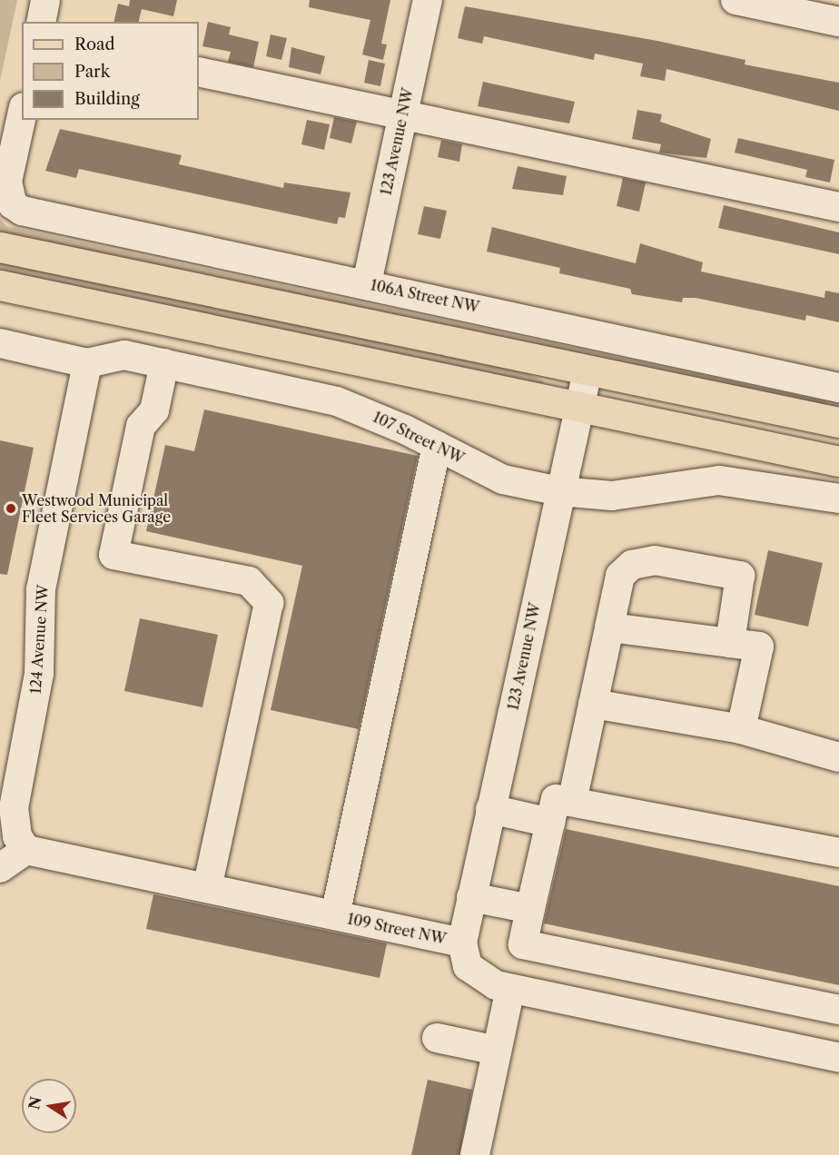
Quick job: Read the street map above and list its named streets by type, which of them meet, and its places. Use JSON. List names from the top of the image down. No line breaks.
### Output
{"streets":{"street":["123 Avenue NW","106A Street NW","107 Street NW","124 Avenue NW","109 Street NW"]},"crossings":[["123 Avenue NW","106A Street NW"],["123 Avenue NW","107 Street NW"],["123 Avenue NW","109 Street NW"],["107 Street NW","124 Avenue NW"],["124 Avenue NW","109 Street NW"]],"places":["Westwood Municipal Fleet Services Garage"],"legend":["Road","Park","Building"],"north":"left"}
